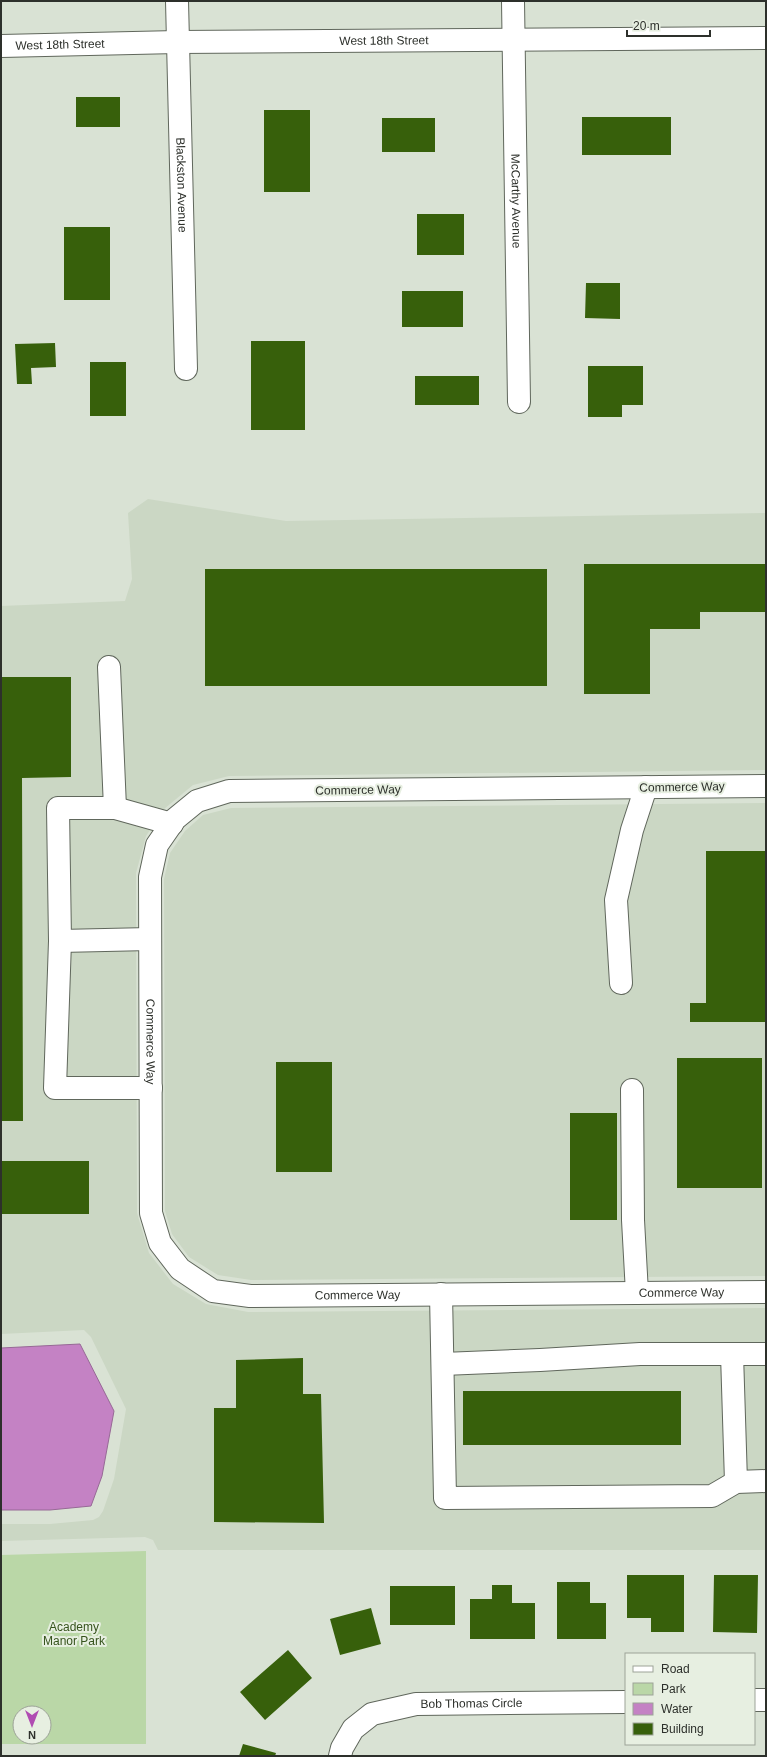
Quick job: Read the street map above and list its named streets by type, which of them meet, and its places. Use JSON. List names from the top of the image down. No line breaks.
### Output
{"streets":{"street":["West 18th Street","Blackston Avenue","McCarthy Avenue","Commerce Way","Bob Thomas Circle"]},"crossings":[["West 18th Street","Blackston Avenue"],["West 18th Street","McCarthy Avenue"]],"parks":["Academy Manor Park"],"legend":["Road","Park","Water","Building"],"scale_bar":"20 m","north":"bottom"}
